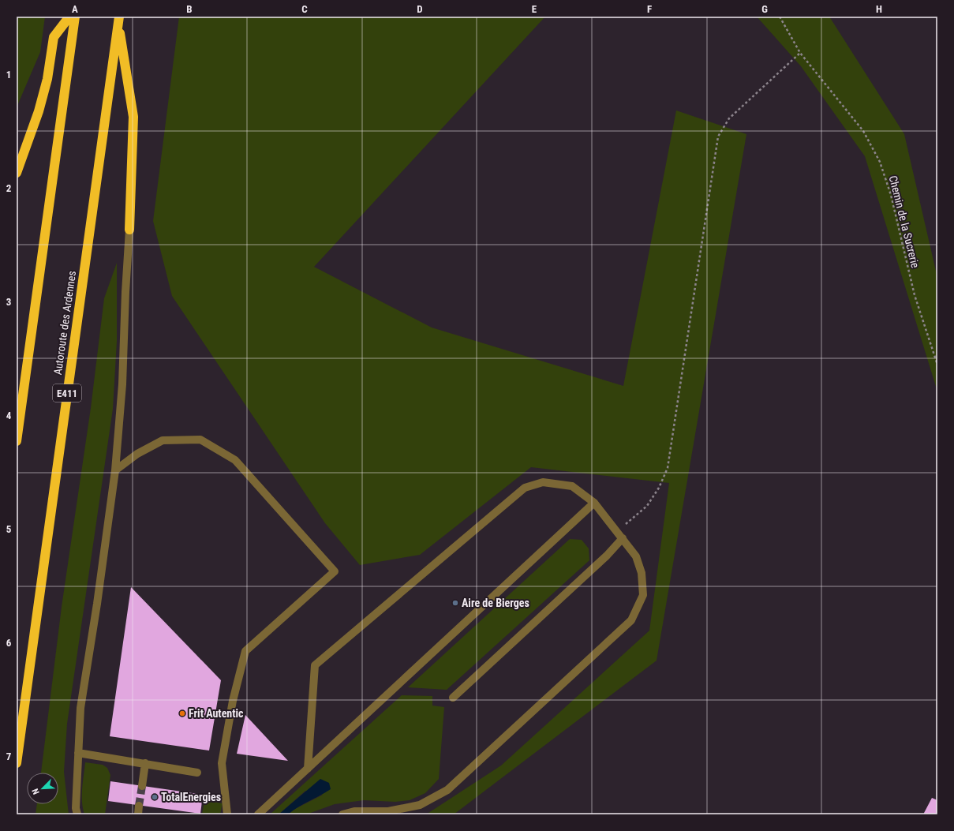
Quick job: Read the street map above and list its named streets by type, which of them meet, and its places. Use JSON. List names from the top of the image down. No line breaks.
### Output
{"streets":{"highway":["Autoroute des Ardennes","E411"],"path":["Chemin de la Sucrerie"]},"places":["Aire de Bierges","Frit Autentic","TotalEnergies"],"north":"bottom left","grid":{"columns":["A","B","C","D","E","F","G","H"],"rows":["1","2","3","4","5","6","7"]}}
